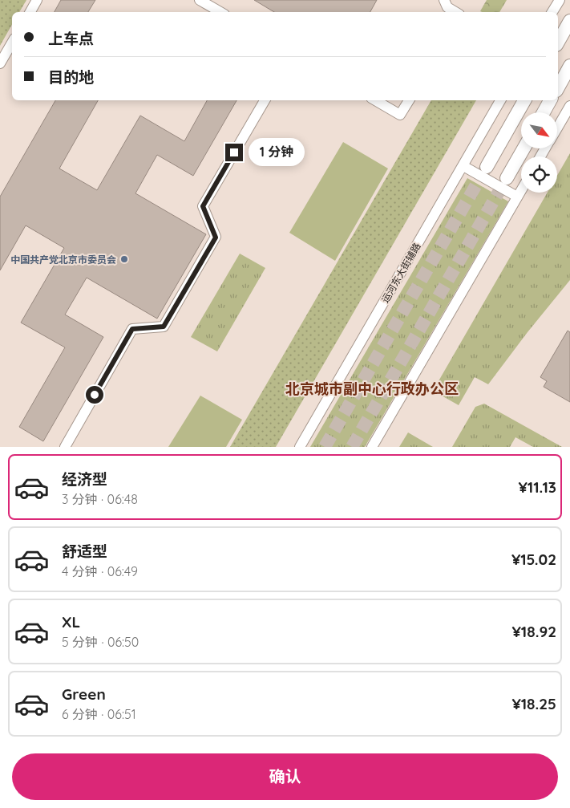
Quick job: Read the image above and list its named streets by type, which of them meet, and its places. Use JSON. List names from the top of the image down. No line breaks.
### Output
{"streets":{"street":["运河东大街辅路"]},"districts":["北京城市副中心行政办公区"],"places":["中国共产党北京市委员会"],"north":"bottom right","page":{"banner":["上车点","目的地"],"bubble":"1 分钟","list":[{"name":"经济型","note":"3 分钟 · 06:48","value":"¥11.13"},{"name":"舒适型","note":"4 分钟 · 06:49","value":"¥15.02"},{"name":"XL","note":"5 分钟 · 06:50","value":"¥18.92"},{"name":"Green","note":"6 分钟 · 06:51","value":"¥18.25"}],"buttons":"确认"}}
